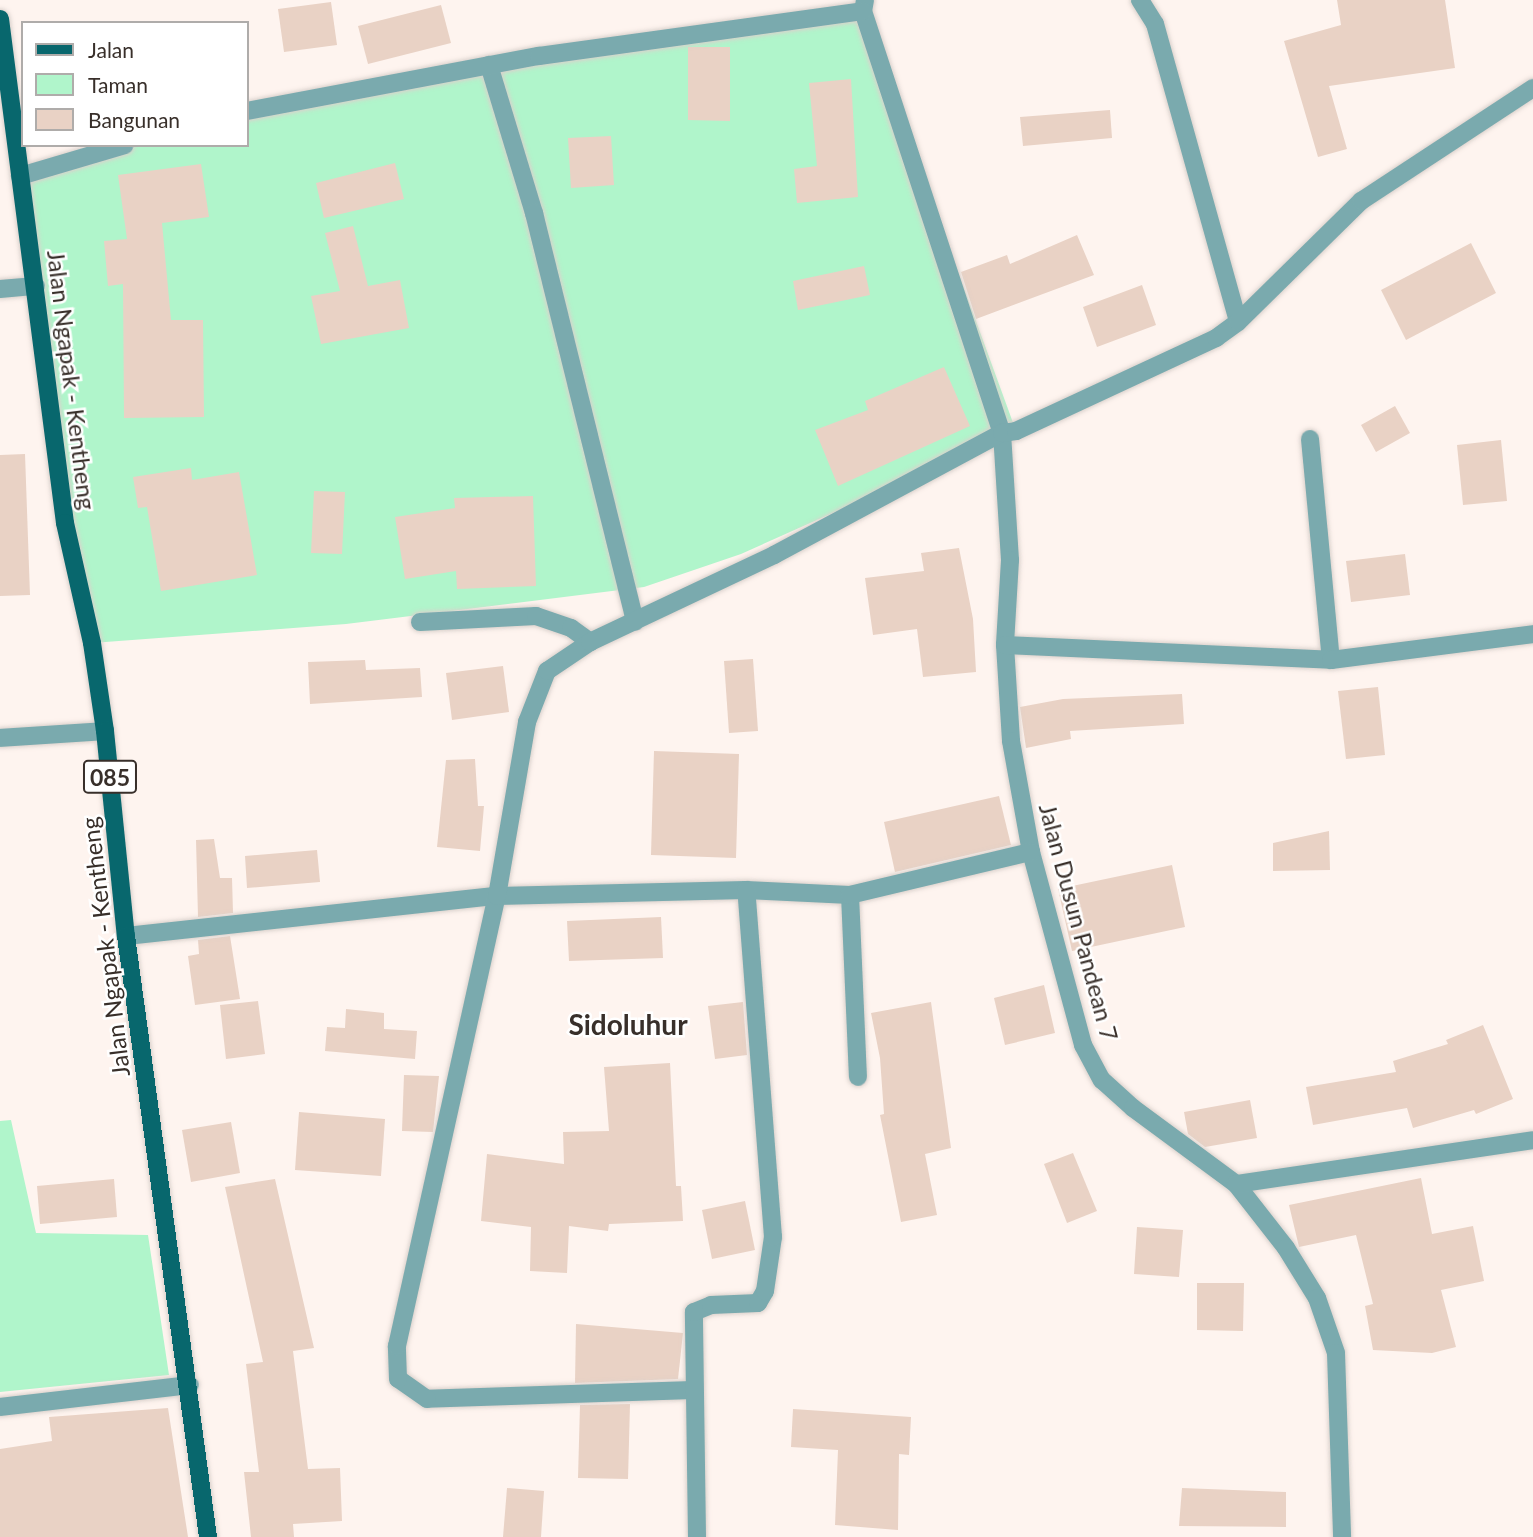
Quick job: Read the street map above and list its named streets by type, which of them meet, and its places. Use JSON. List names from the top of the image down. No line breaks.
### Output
{"streets":{"main road":["Jalan Ngapak - Kentheng","085"],"street":["Jalan Dusun Pandean 7"]},"districts":["Sidoluhur"],"legend":["Jalan","Taman","Bangunan"]}
